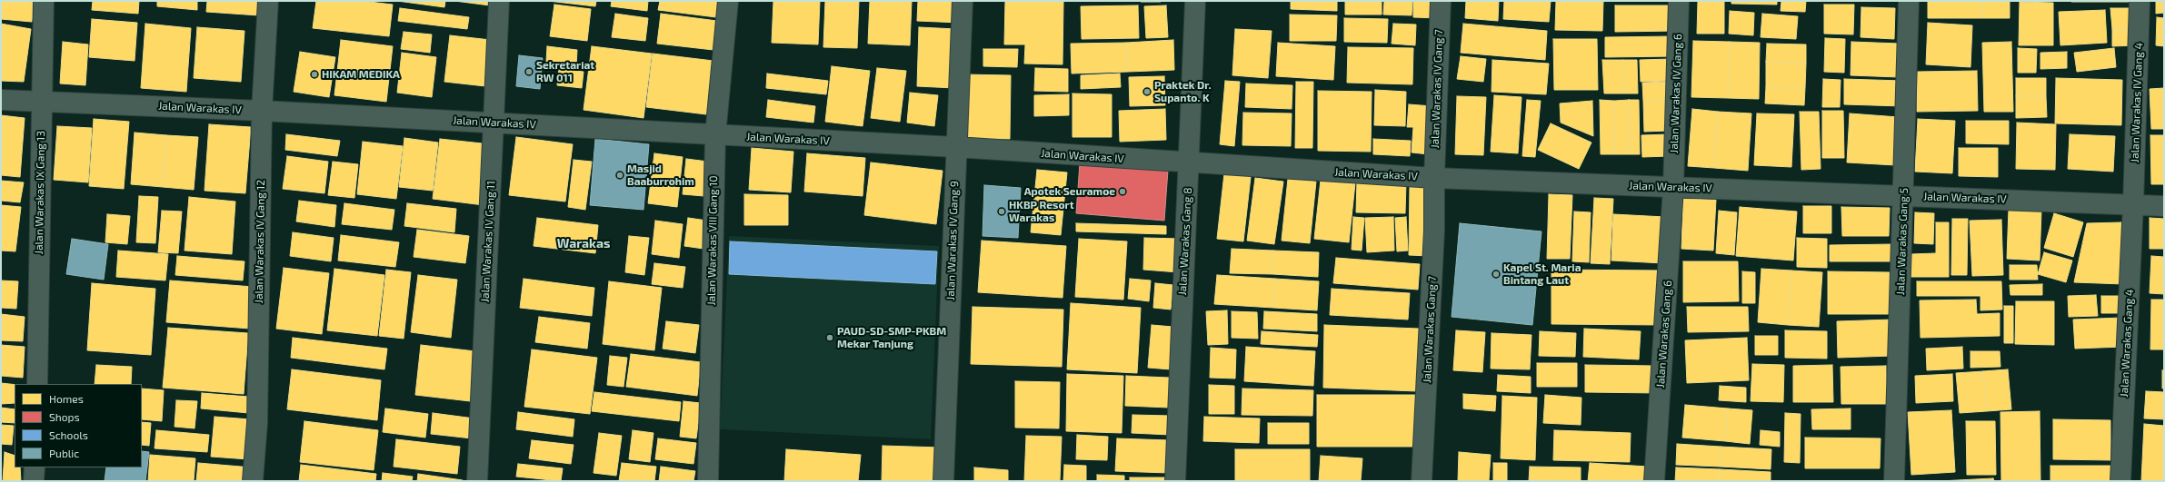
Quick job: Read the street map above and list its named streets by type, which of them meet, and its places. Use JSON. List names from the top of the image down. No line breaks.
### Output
{"streets":{"street":["Jalan Warakas IV Gang 7","Jalan Warakas IV Gang 6","Jalan Warakas IV Gang 4","Jalan Warakas IV","Jalan Warakas IX Gang 13","Jalan Warakas VIII Gang 10","Jalan Warakas IV Gang 9","Jalan Warakas IV Gang 12","Jalan Warakas IV Gang 11","Jalan Warakas Gang 8","Jalan Warakas Gang 5","Jalan Warakas Gang 7","Jalan Warakas Gang 6","Jalan Warakas Gang 4"]},"crossings":[["Jalan Warakas IV Gang 7","Jalan Warakas IV"],["Jalan Warakas IV Gang 7","Jalan Warakas Gang 7"],["Jalan Warakas IV Gang 6","Jalan Warakas IV"],["Jalan Warakas IV Gang 6","Jalan Warakas Gang 6"],["Jalan Warakas IV Gang 4","Jalan Warakas IV"],["Jalan Warakas IV Gang 4","Jalan Warakas Gang 4"],["Jalan Warakas IV","Jalan Warakas IX Gang 13"],["Jalan Warakas IV","Jalan Warakas VIII Gang 10"],["Jalan Warakas IV","Jalan Warakas IV Gang 9"],["Jalan Warakas IV","Jalan Warakas IV Gang 12"],["Jalan Warakas IV","Jalan Warakas IV Gang 11"],["Jalan Warakas IV","Jalan Warakas Gang 8"],["Jalan Warakas IV","Jalan Warakas Gang 5"],["Jalan Warakas IV","Jalan Warakas Gang 7"],["Jalan Warakas IV","Jalan Warakas Gang 6"],["Jalan Warakas IV","Jalan Warakas Gang 4"]],"districts":["Warakas"],"places":["Sekretariat RW 011","HIKAM MEDIKA","Praktek Dr. Supanto. K","Masjid Baaburrohim","Apotek Seuramoe","HKBP Resort Warakas","Kapel St. Maria Bintang Laut","PAUD-SD-SMP-PKBM Mekar Tanjung"],"legend":["Homes","Shops","Schools","Public"]}
